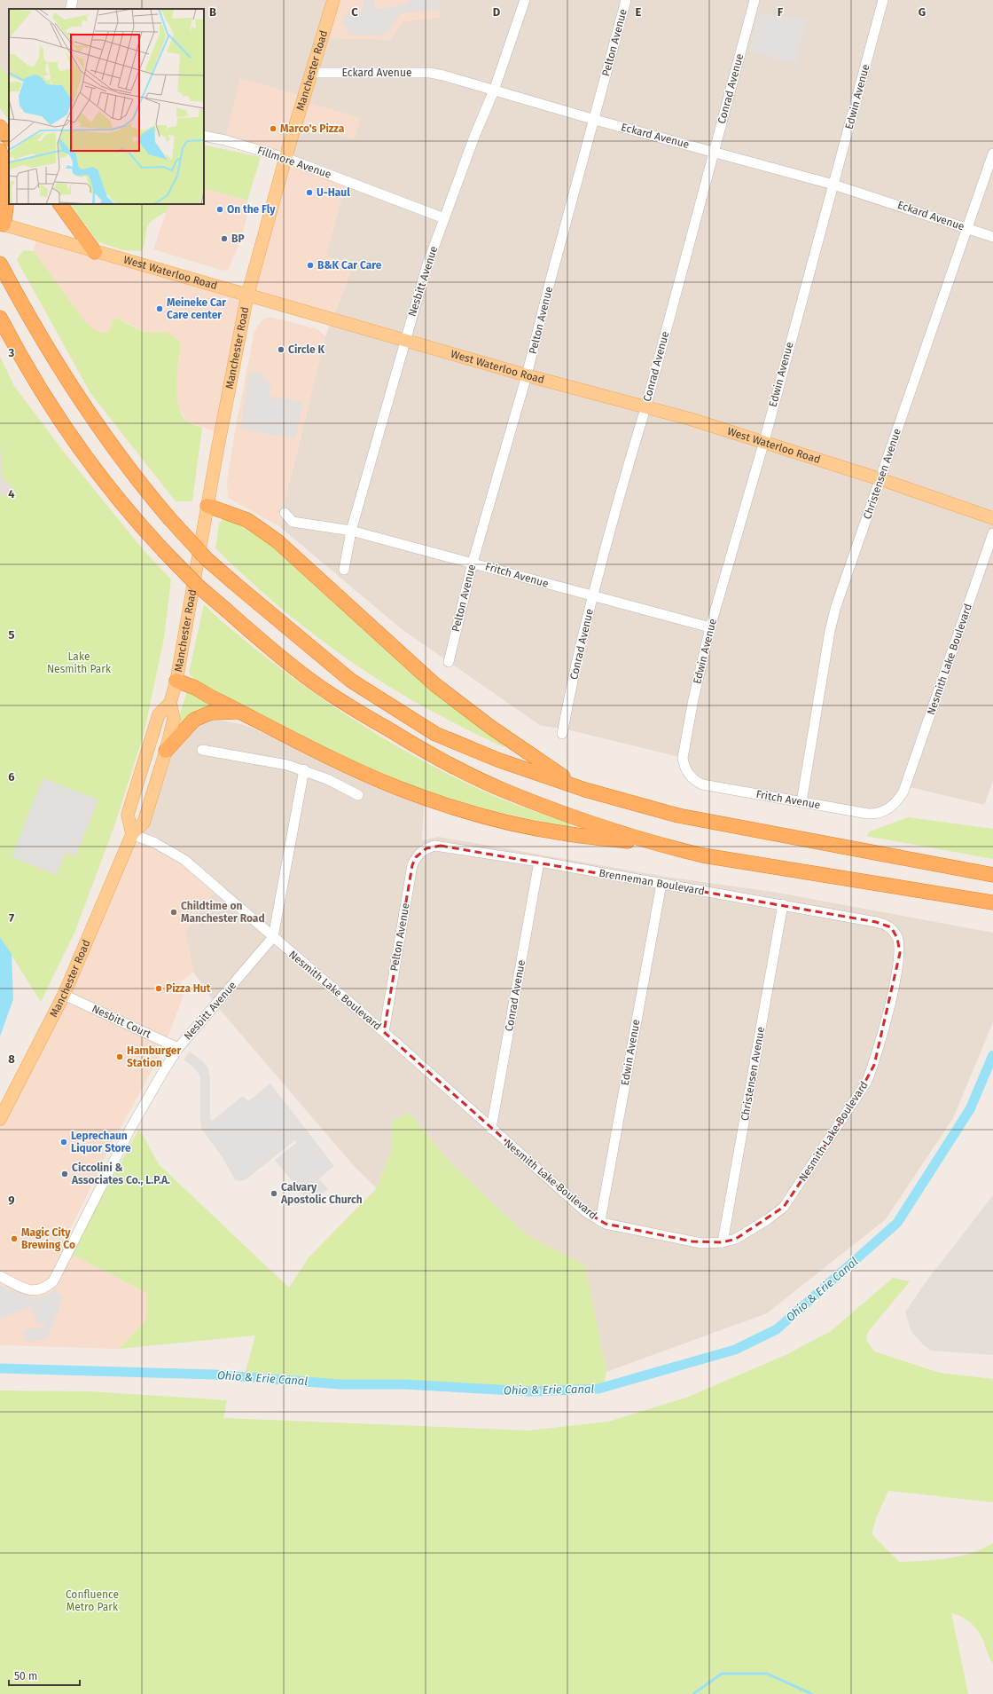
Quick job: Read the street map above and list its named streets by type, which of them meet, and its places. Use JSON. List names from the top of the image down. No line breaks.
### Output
{"streets":{"main road":["Manchester Road","West Waterloo Road"],"street":["Pelton Avenue","Eckard Avenue","Conrad Avenue","Edwin Avenue","Fillmore Avenue","Nesbitt Avenue","Christensen Avenue","Fritch Avenue","Nesmith Lake Boulevard","Brenneman Boulevard","Nesbitt Court"]},"crossings":[["Pelton Avenue","Eckard Avenue"],["Pelton Avenue","West Waterloo Road"],["Pelton Avenue","Fritch Avenue"],["Pelton Avenue","Nesmith Lake Boulevard"],["Pelton Avenue","Brenneman Boulevard"],["Manchester Road","Eckard Avenue"],["Manchester Road","Fillmore Avenue"],["Manchester Road","West Waterloo Road"],["Manchester Road","Nesmith Lake Boulevard"],["Manchester Road","Nesbitt Court"],["Eckard Avenue","Conrad Avenue"],["Eckard Avenue","Edwin Avenue"],["Eckard Avenue","Nesbitt Avenue"],["Eckard Avenue","Christensen Avenue"],["Conrad Avenue","West Waterloo Road"],["Conrad Avenue","Fritch Avenue"],["Conrad Avenue","Nesmith Lake Boulevard"],["Conrad Avenue","Brenneman Boulevard"],["Edwin Avenue","West Waterloo Road"],["Edwin Avenue","Fritch Avenue"],["Edwin Avenue","Nesmith Lake Boulevard"],["Edwin Avenue","Brenneman Boulevard"],["Fillmore Avenue","Nesbitt Avenue"],["West Waterloo Road","Nesbitt Avenue"],["West Waterloo Road","Christensen Avenue"],["Nesbitt Avenue","Fritch Avenue"],["Nesbitt Avenue","Nesmith Lake Boulevard"],["Nesbitt Avenue","Nesbitt Court"],["Christensen Avenue","Fritch Avenue"],["Christensen Avenue","Nesmith Lake Boulevard"],["Christensen Avenue","Brenneman Boulevard"],["Fritch Avenue","Nesmith Lake Boulevard"],["Nesmith Lake Boulevard","Brenneman Boulevard"]],"water":["Ohio & Erie Canal"],"parks":["Lake Nesmith Park","Confluence Metro Park"],"places":["Marco's Pizza","U-Haul","On the Fly","BP","B&K Car Care","Meineke Car Care center","Circle K","Childtime on Manchester Road","Pizza Hut","Hamburger Station","Leprechaun Liquor Store","Ciccolini & Associates Co., L.P.A.","Calvary Apostolic Church","Magic City Brewing Co"],"scale_bar":"50 m","grid":{"columns":["B","C","D","E","F","G"],"rows":["3","4","5","6","7","8","9"]}}
